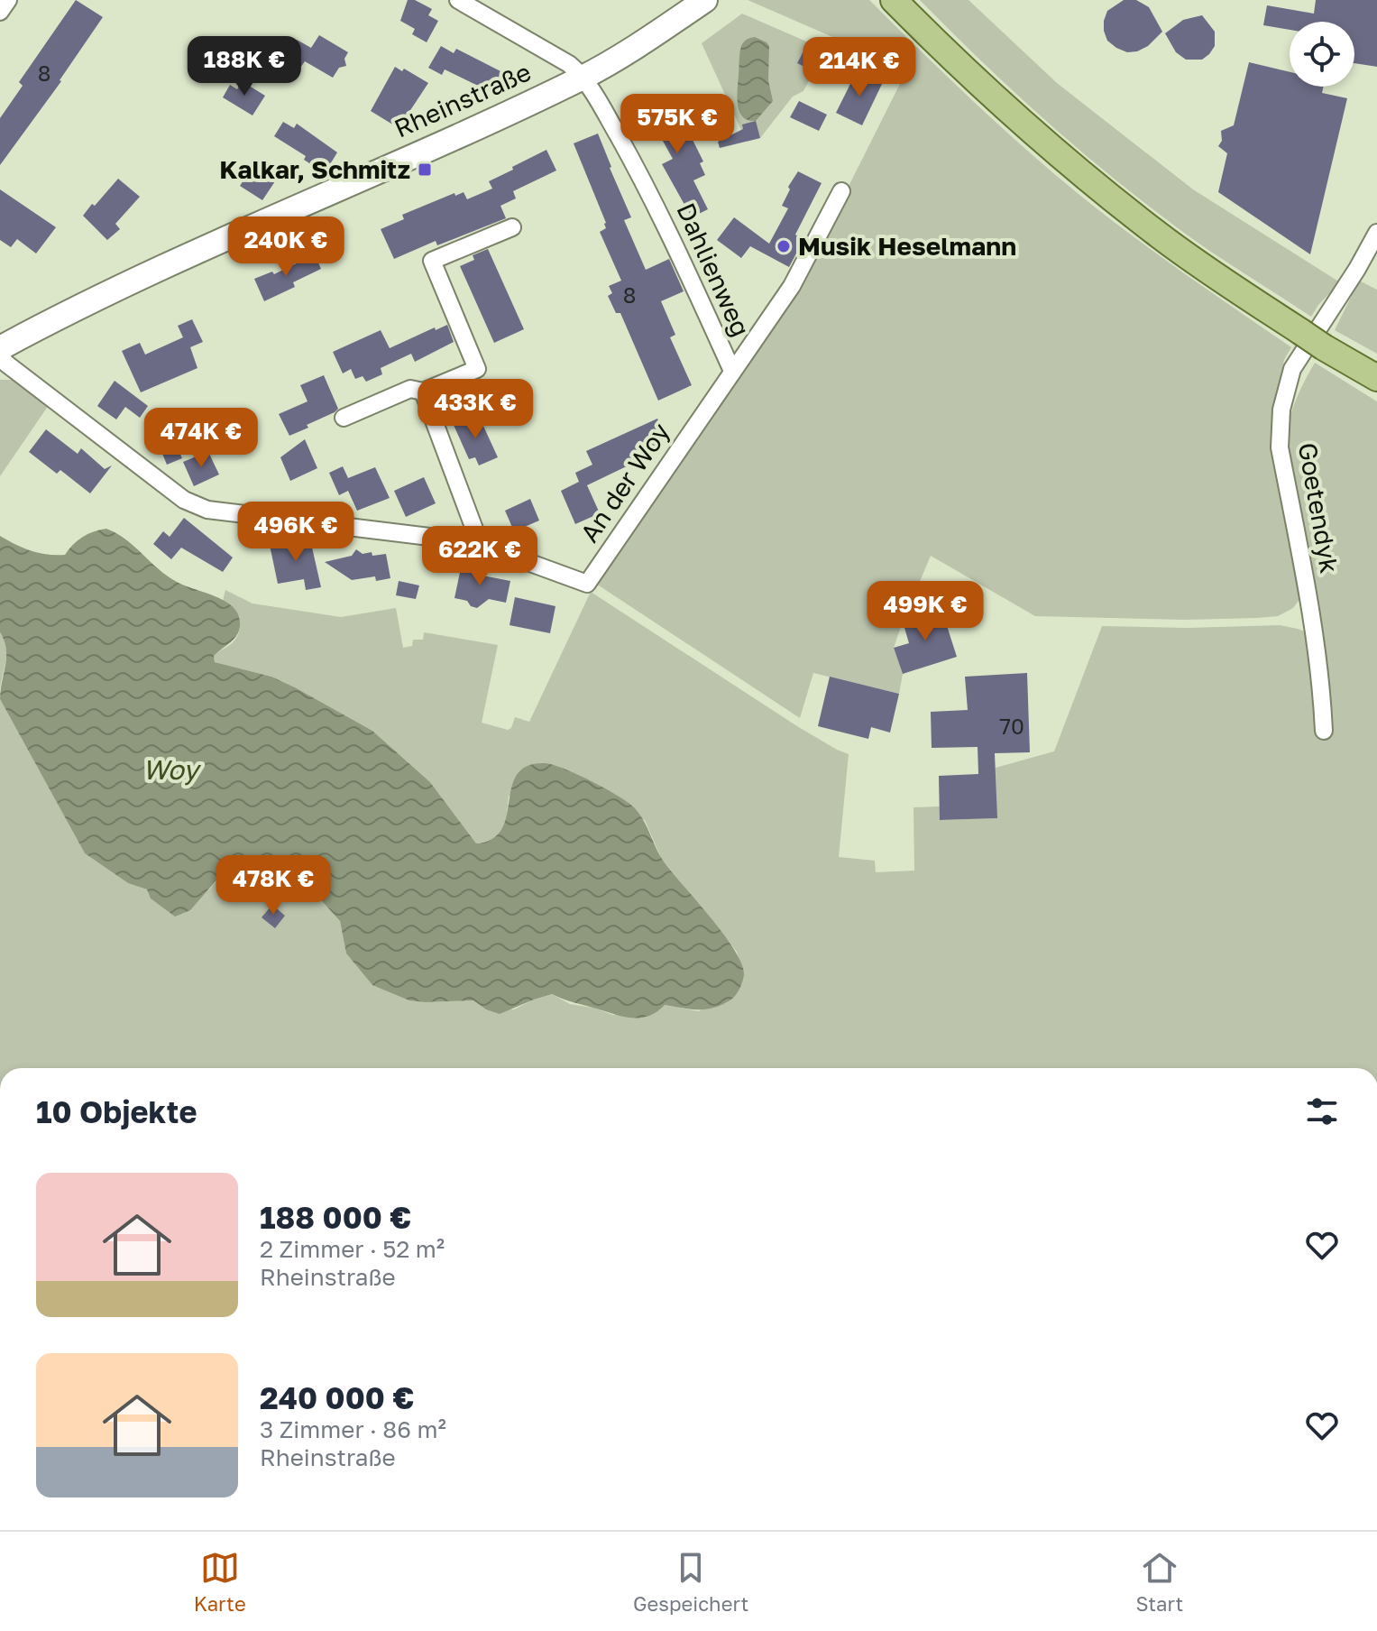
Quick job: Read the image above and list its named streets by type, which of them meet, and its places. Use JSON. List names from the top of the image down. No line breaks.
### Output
{"streets":{"main road":["Rheinstraße"],"street":["Dahlienweg","An der Woy","Goetendyk"]},"crossings":[["Rheinstraße","Dahlienweg"],["Dahlienweg","An der Woy"]],"water":["Woy"],"places":{"transit":["Kalkar, Schmitz"],"other":["Musik Heselmann"]},"house_numbers":["8","8","70"],"page":{"price":["188K €","214K €","575K €","240K €","433K €","474K €","496K €","622K €","499K €","478K €"],"heading":"10 Objekte","list":[{"name":"188 000 €","note":"2 Zimmer · 52 m² · Rheinstraße"},{"name":"240 000 €","note":"3 Zimmer · 86 m² · Rheinstraße"}],"tabs":["Karte","Gespeichert","Start"]}}
